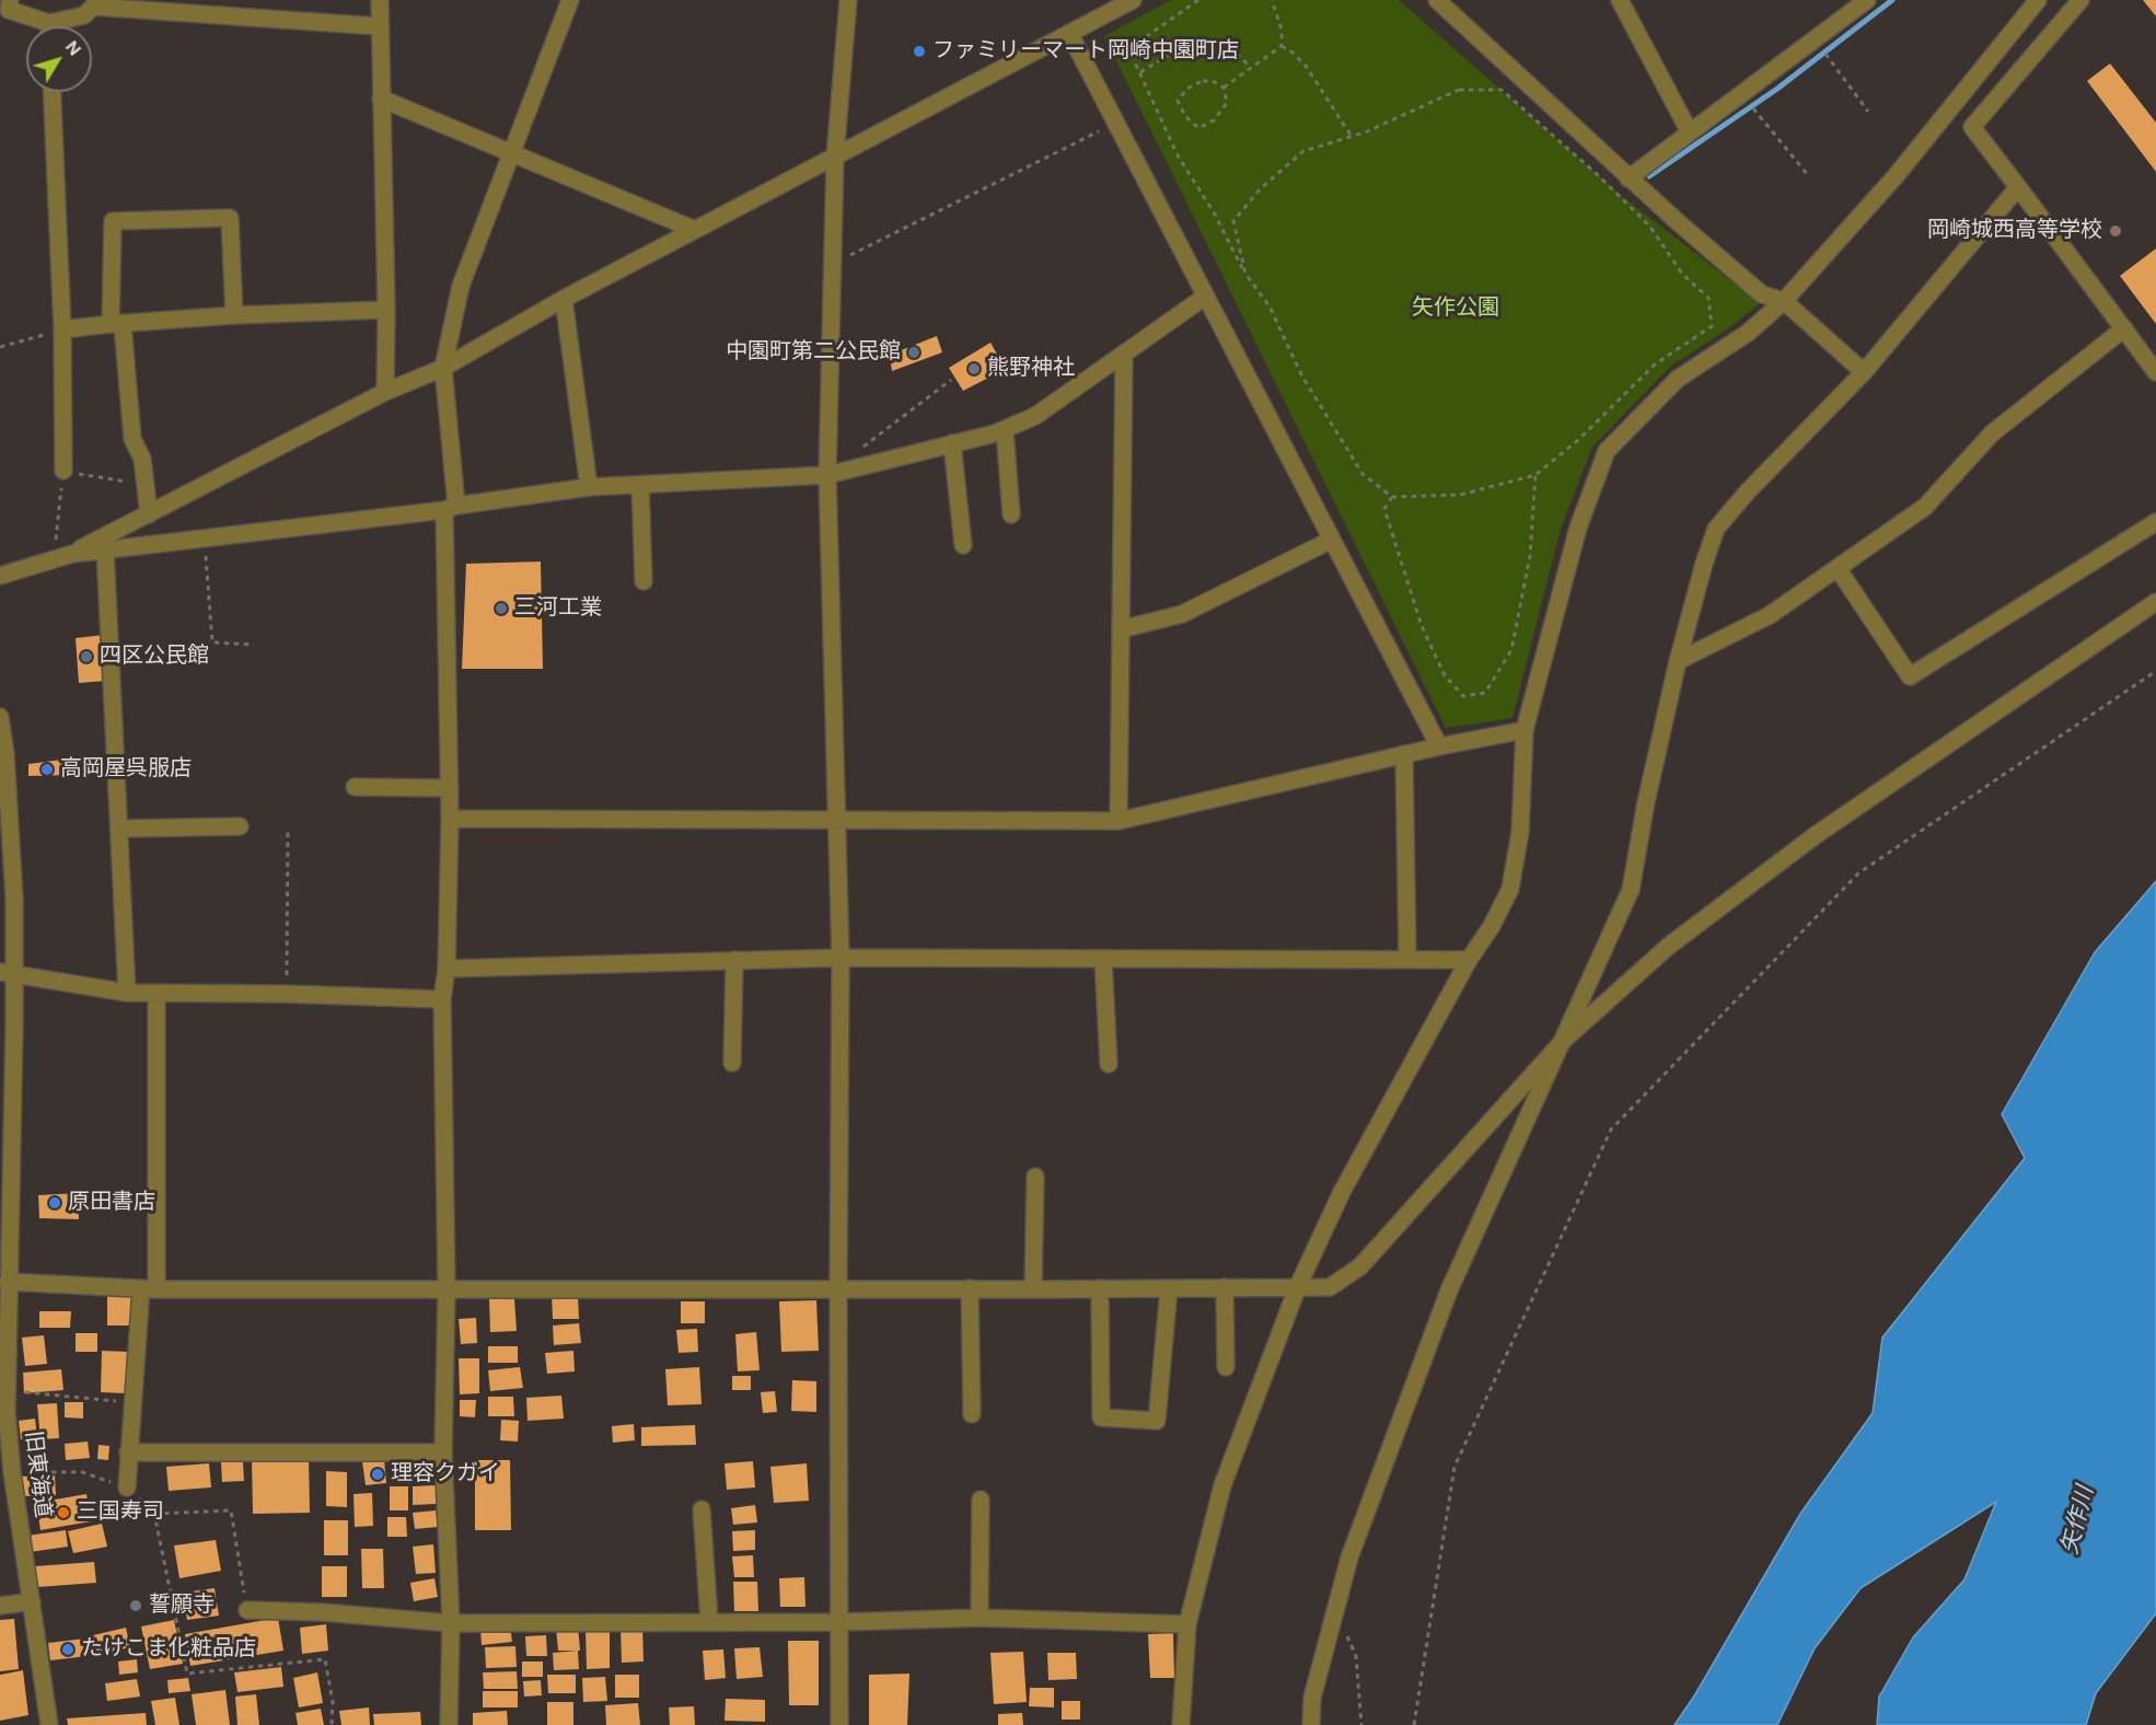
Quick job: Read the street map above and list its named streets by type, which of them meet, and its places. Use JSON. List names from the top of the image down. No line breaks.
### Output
{"streets":{"street":["旧東海道"]},"water":["矢作川"],"parks":["矢作公園"],"places":["ファミリーマート岡崎中園町店","岡崎城西高等学校","中園町第二公民館","熊野神社","三河工業","四区公民館","高岡屋呉服店","原田書店","理容クガイ","三国寿司","誓願寺","たけこま化粧品店"],"north":"top right"}
